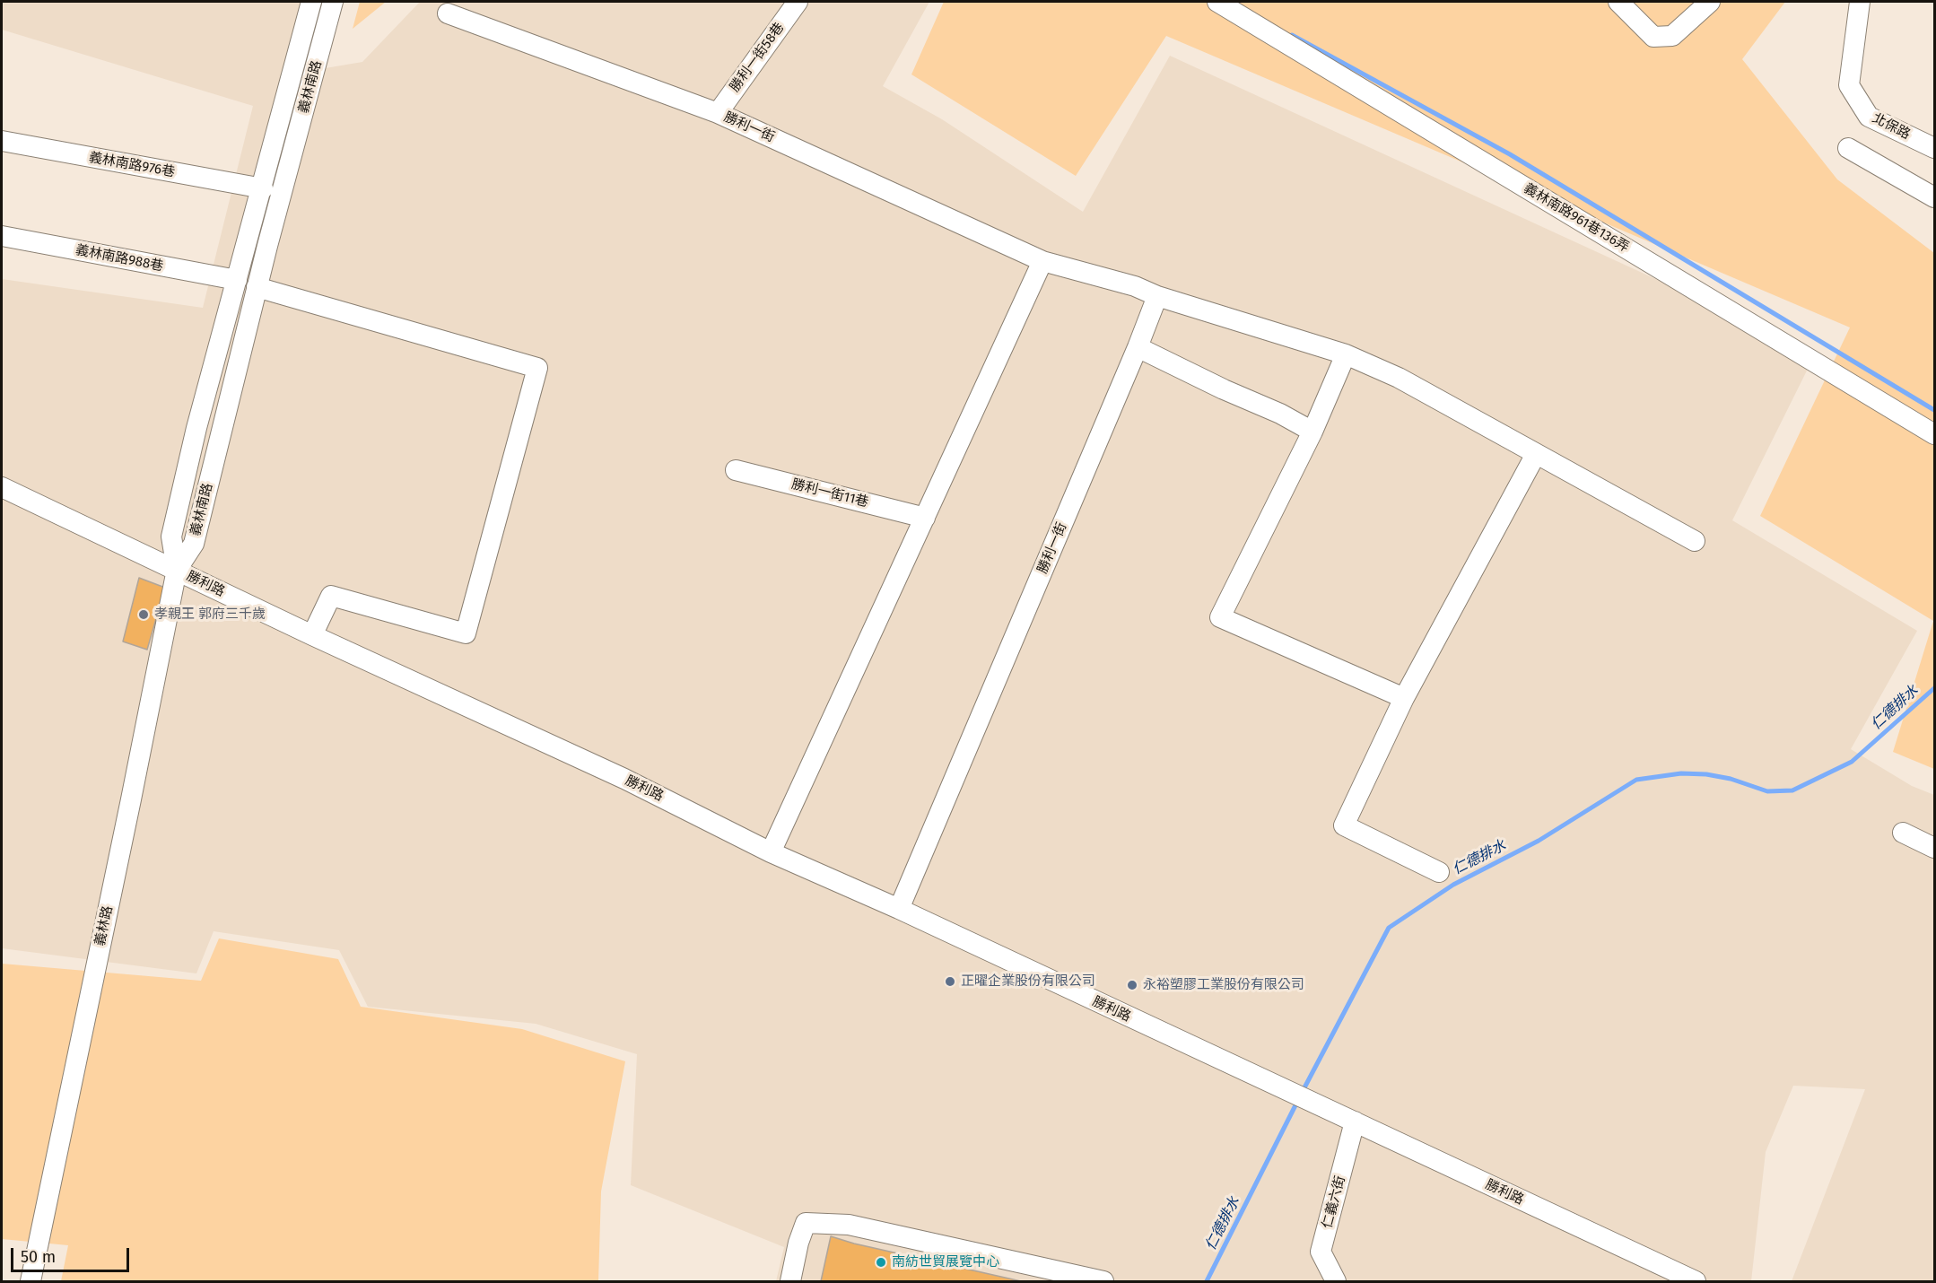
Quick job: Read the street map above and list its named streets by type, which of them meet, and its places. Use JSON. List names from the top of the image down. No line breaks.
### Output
{"streets":{"street":["勝利一街58巷","義林南路","北保路","勝利一街","義林南路976巷","義林南路961巷136弄","義林南路988巷","勝利一街11巷","勝利路","義林路","仁義六街"]},"crossings":[["勝利一街58巷","勝利一街"],["義林南路","義林南路976巷"],["義林南路","義林南路988巷"],["義林南路","勝利路"],["義林南路","義林路"],["勝利一街","勝利路"],["勝利路","義林路"],["勝利路","仁義六街"]],"water":["仁德排水"],"places":["孝親王 郭府三千歲","正曜企業股份有限公司","永裕塑膠工業股份有限公司","南紡世貿展覽中心"],"scale_bar":"50 m"}
